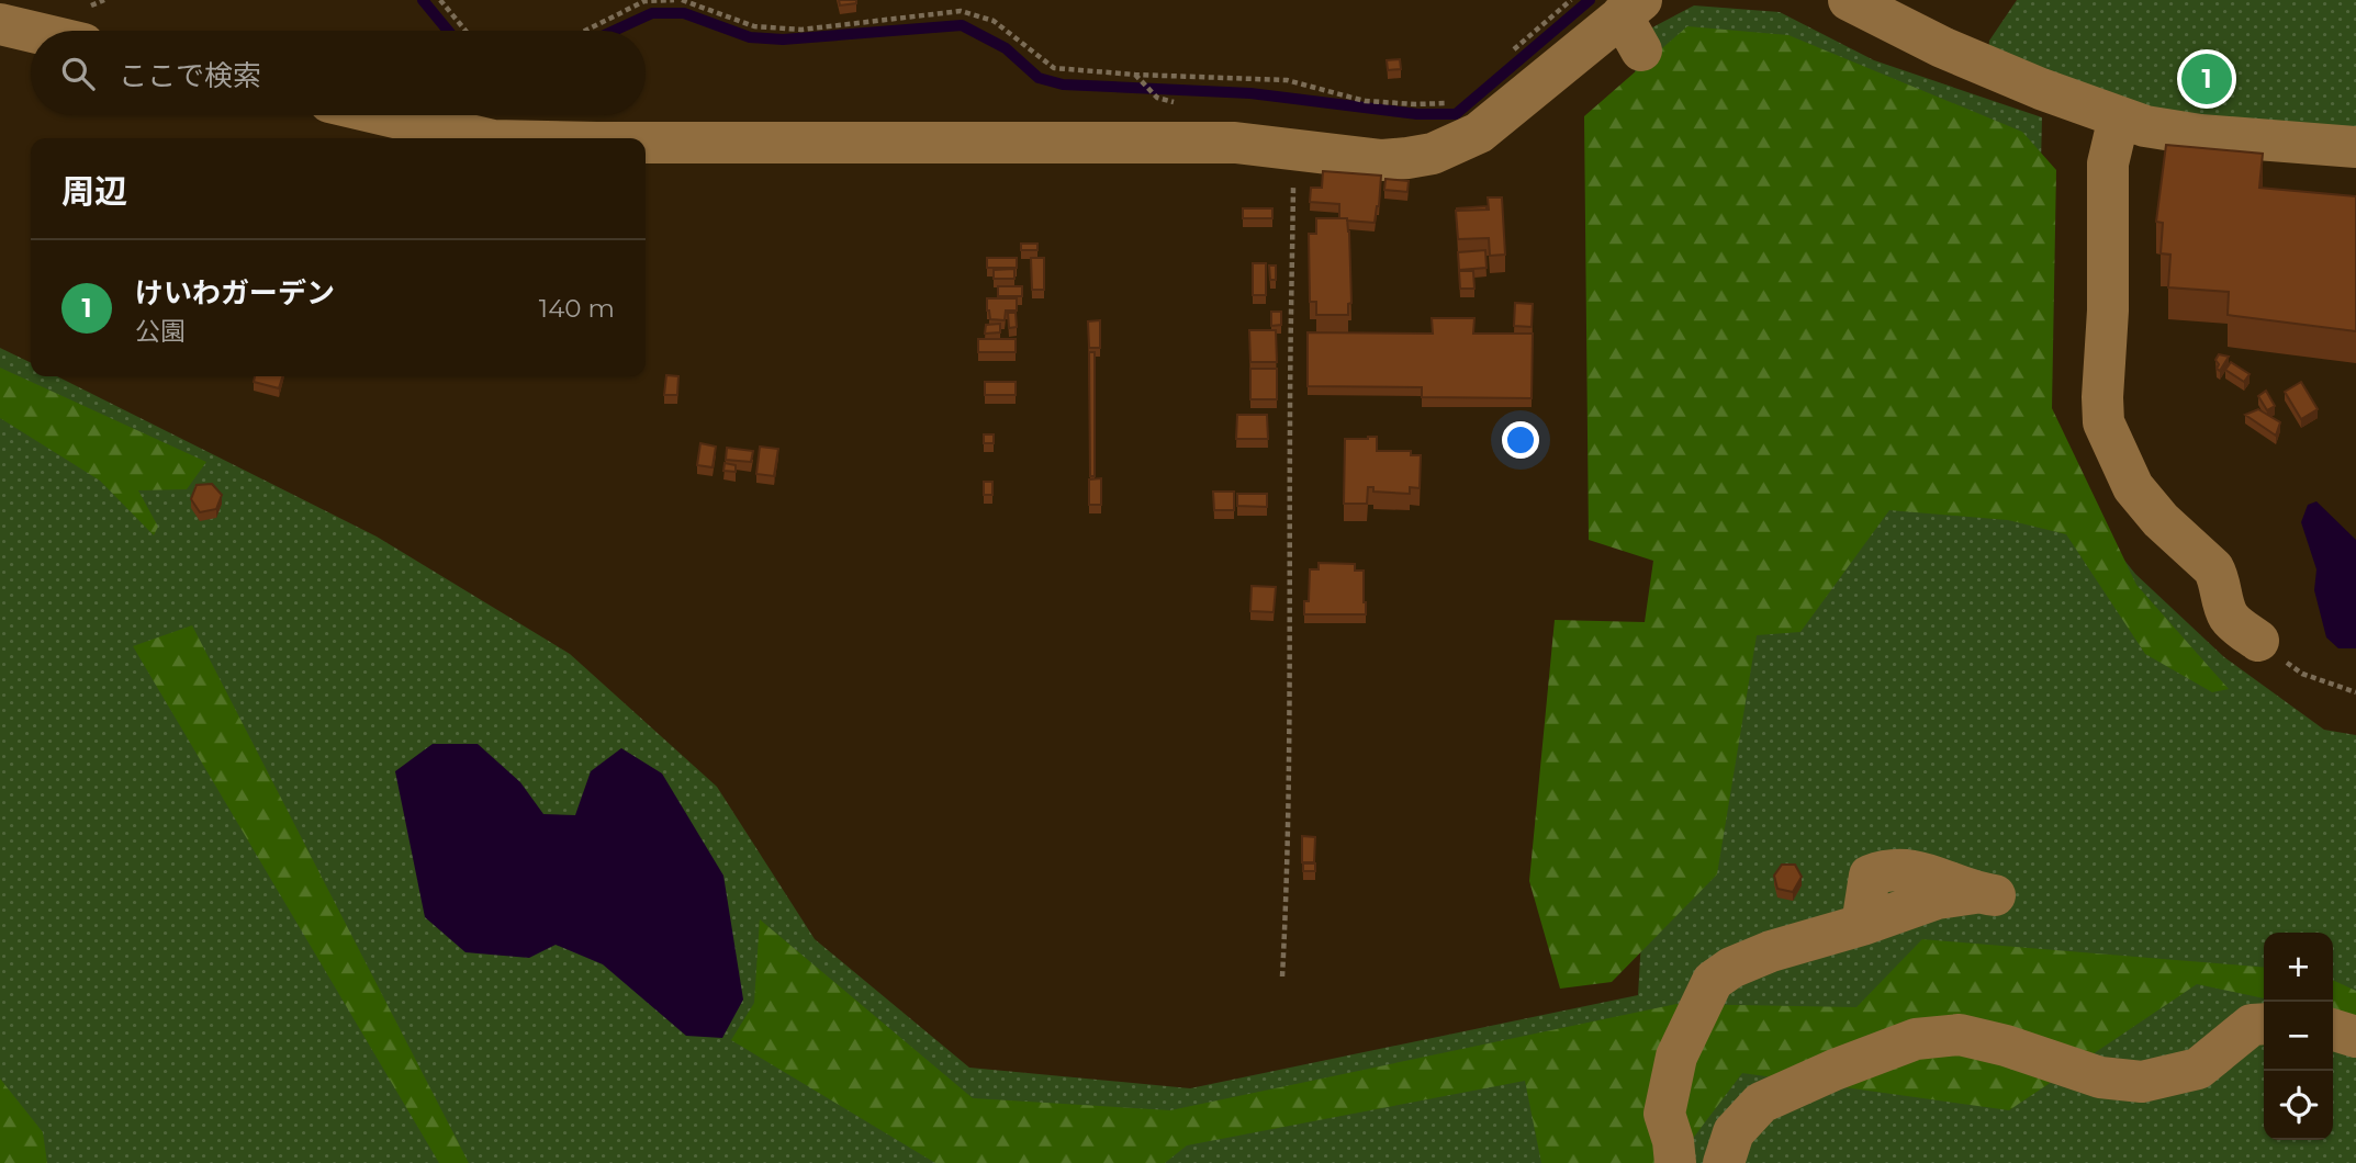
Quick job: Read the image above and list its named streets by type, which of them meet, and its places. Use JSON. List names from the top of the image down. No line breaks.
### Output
{"page":{"search":"ここで検索","pins":"1","heading":"周辺","list":[{"mark":"1","name":"けいわガーデン","note":"公園","value":"140 m"}],"map_buttons":["+","−"]}}
